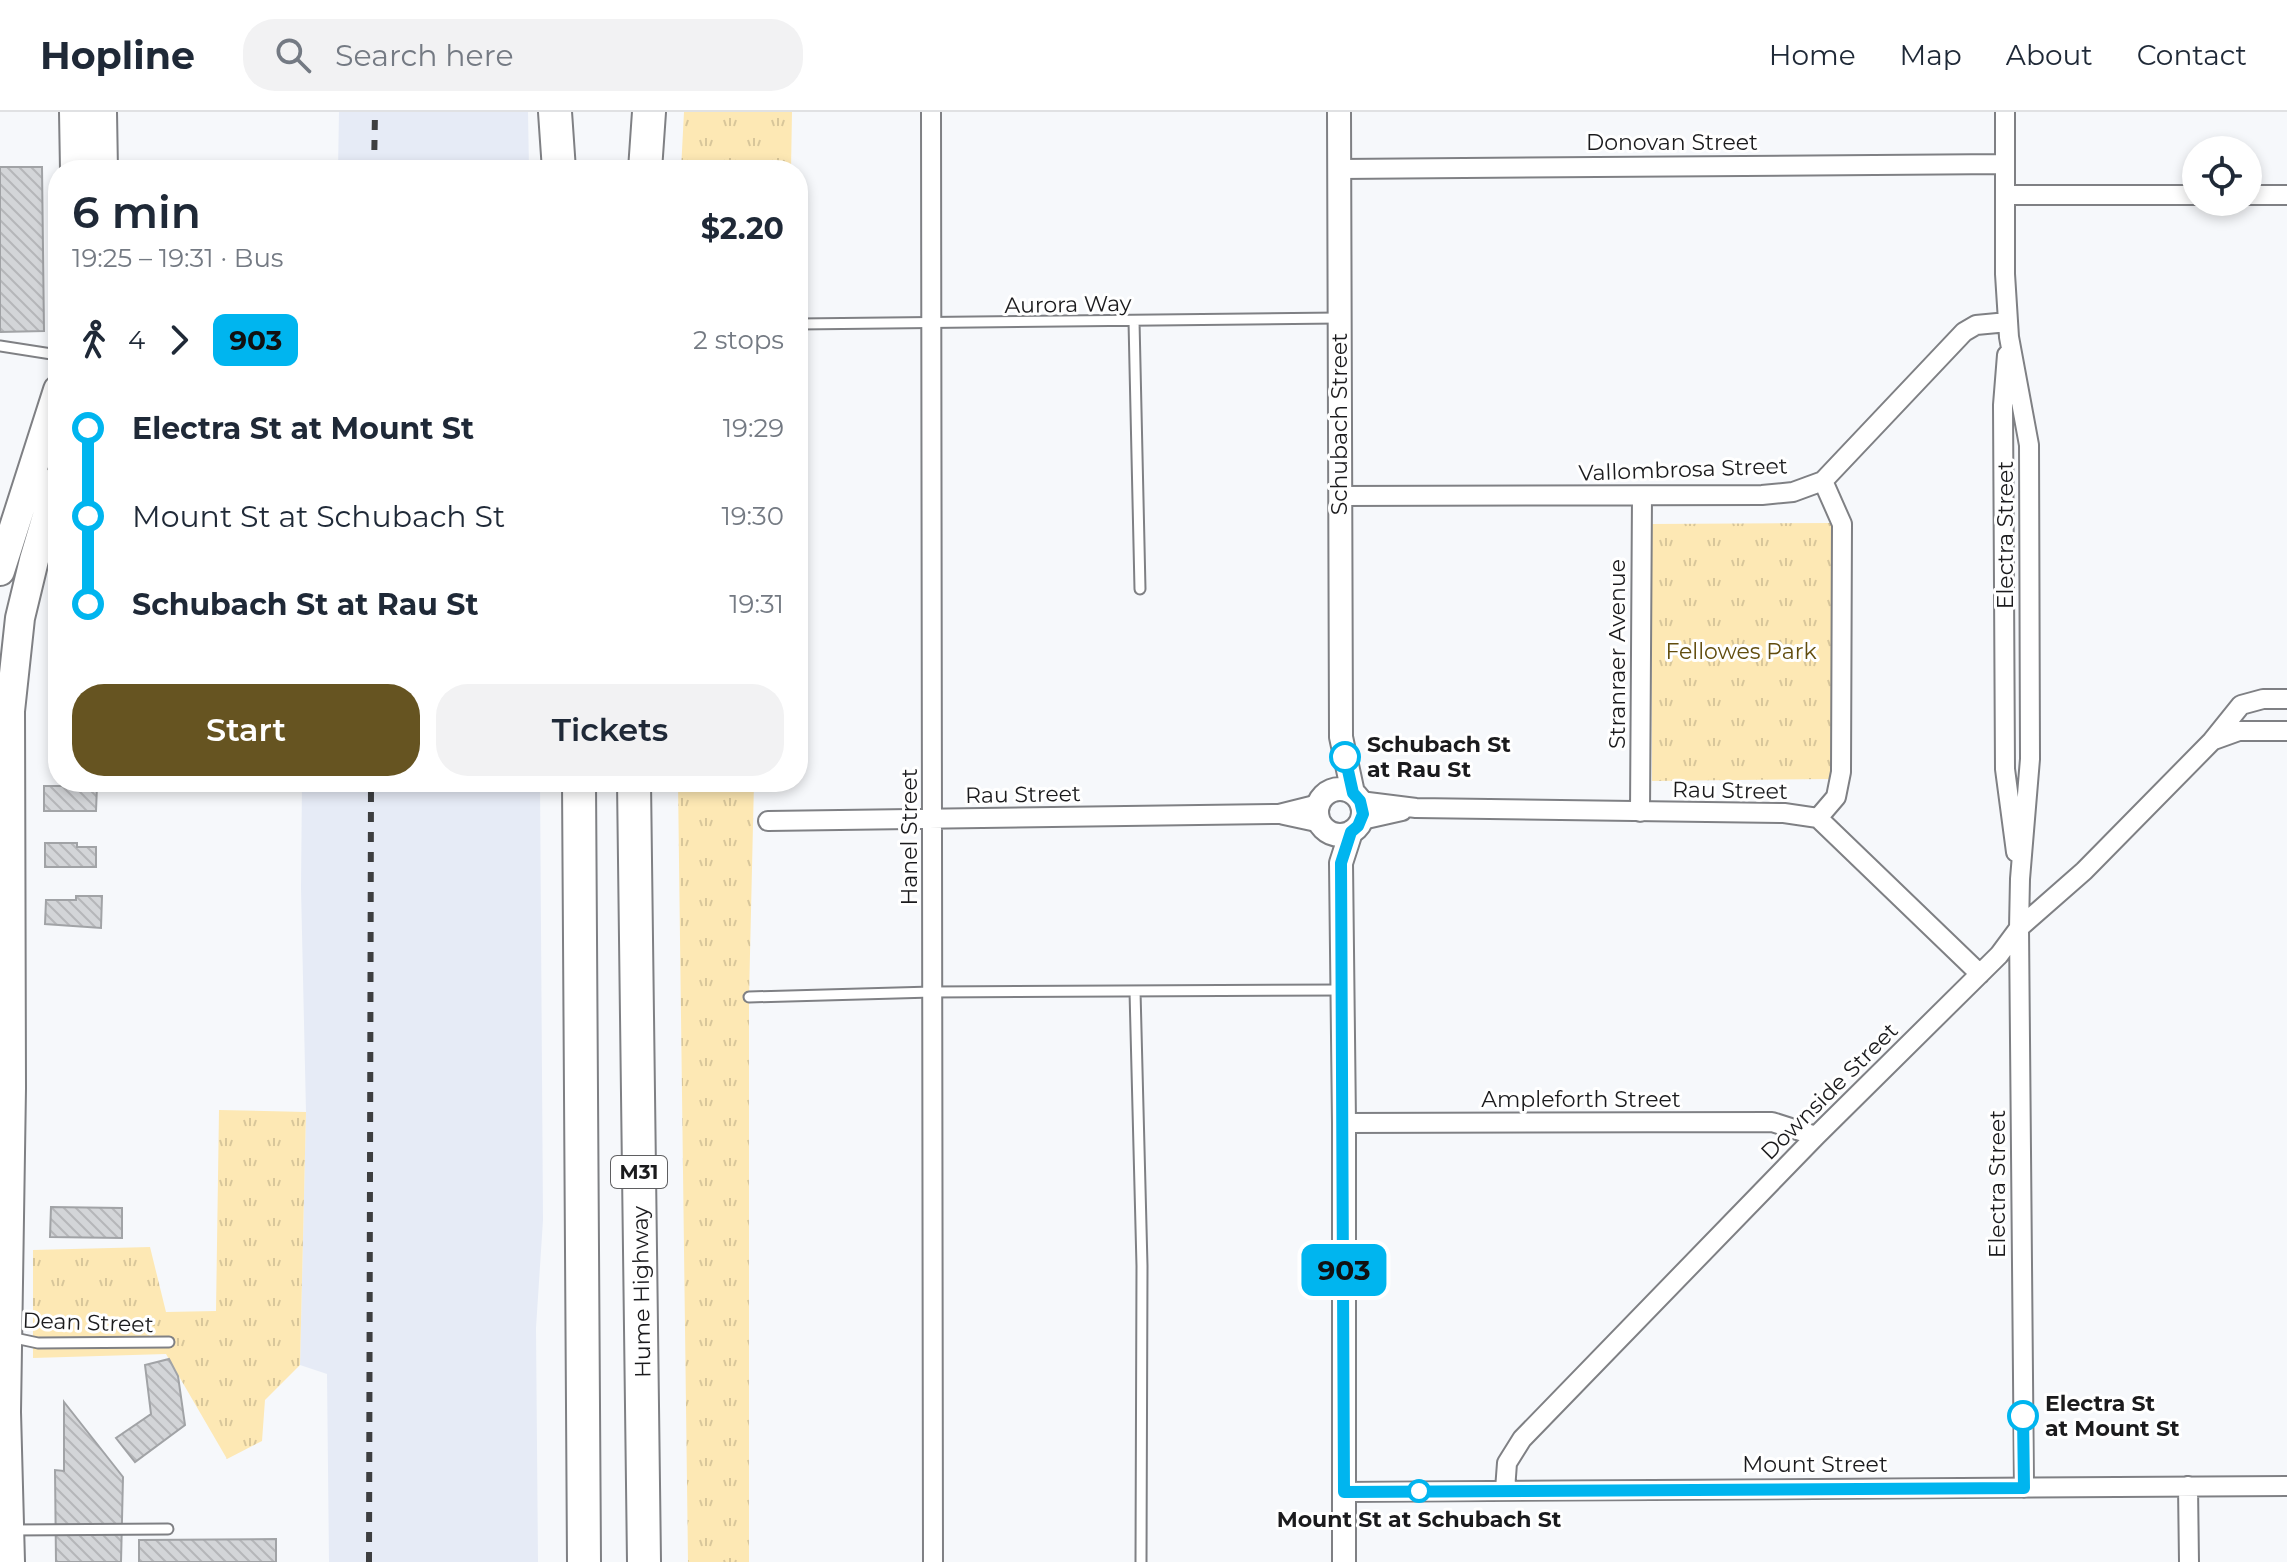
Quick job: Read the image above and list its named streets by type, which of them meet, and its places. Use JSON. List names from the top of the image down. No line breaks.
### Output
{"streets":{"highway":["M31","Hume Highway"],"street":["Donovan Street","Schubach Street","Vallombrosa Street","Electra Street","Stranraer Avenue","Rau Street","Hanel Street","Downside Street","Ampleforth Street","Mount Street"],"lane":["Aurora Way","Dean Street"]},"crossings":[["Donovan Street","Schubach Street"],["Donovan Street","Electra Street"],["Aurora Way","Schubach Street"],["Aurora Way","Hanel Street"],["Schubach Street","Vallombrosa Street"],["Schubach Street","Rau Street"],["Schubach Street","Ampleforth Street"],["Schubach Street","Mount Street"],["Vallombrosa Street","Electra Street"],["Vallombrosa Street","Stranraer Avenue"],["Electra Street","Downside Street"],["Electra Street","Mount Street"],["Stranraer Avenue","Rau Street"],["Rau Street","Hanel Street"],["Downside Street","Ampleforth Street"],["Downside Street","Mount Street"]],"parks":["Fellowes Park"],"places":["Schubach St at Rau St","Electra St at Mount St","Mount St at Schubach St"],"lines":["bus line 903"],"page":{"header":"Hopline","search":"Search here","nav":["Home","Map","About","Contact"],"on_map":"903","heading":["6 min","19:25 – 19:31 · Bus","$2.20"],"legs":["4","903","2 stops"],"list":[{"name":"Electra St at Mount St","value":"19:29"},{"name":"Mount St at Schubach St","value":"19:30"},{"name":"Schubach St at Rau St","value":"19:31"}],"buttons":["Start","Tickets"]}}
